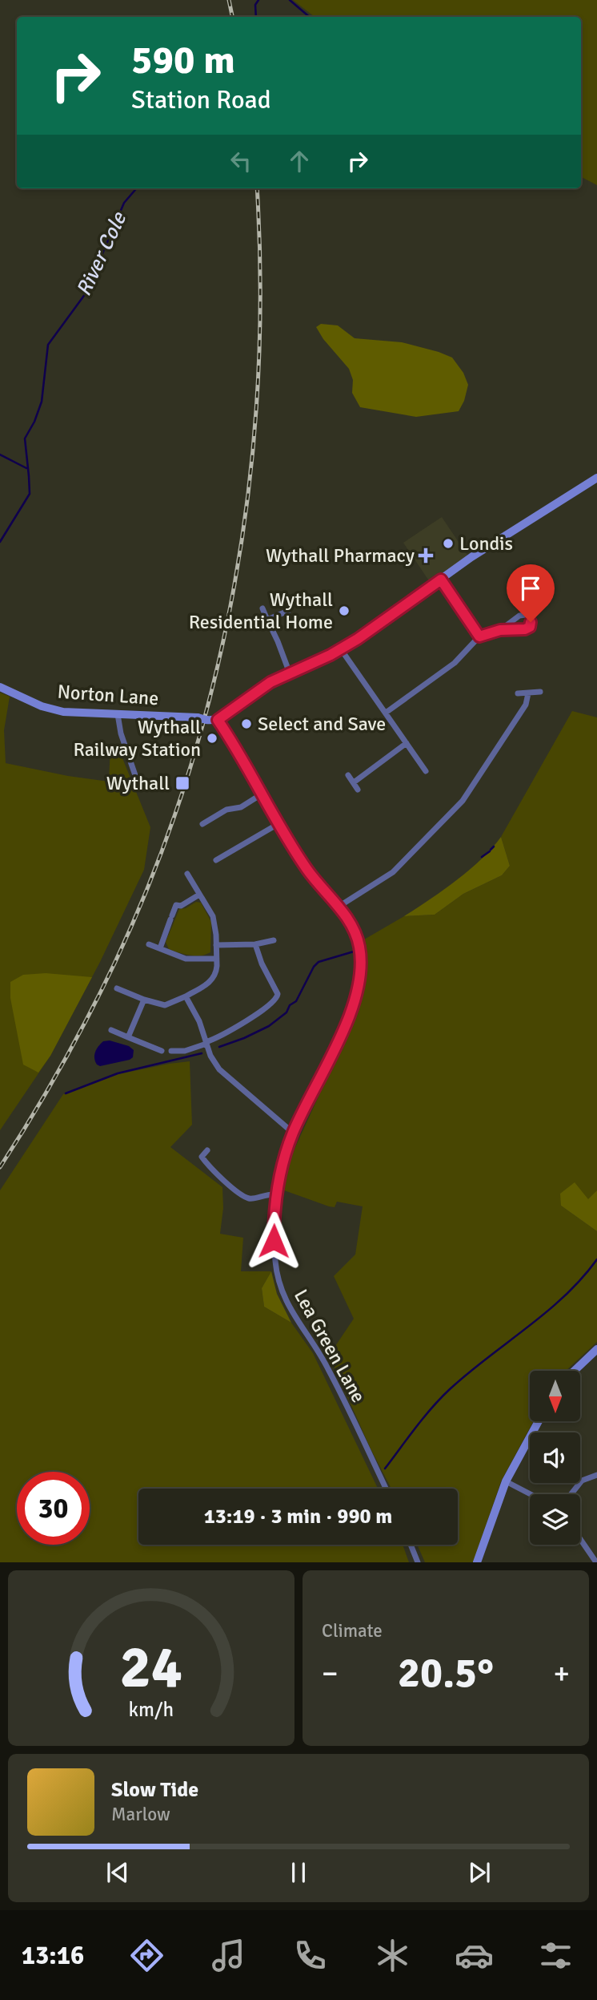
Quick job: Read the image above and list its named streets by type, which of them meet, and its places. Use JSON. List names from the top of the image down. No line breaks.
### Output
{"streets":{"street":["Norton Lane","Lea Green Lane"]},"crossings":[["Norton Lane","Lea Green Lane"]],"water":["River Cole"],"places":{"other":["Londis","Wythall Residential Home","Select and Save","Wythall Railway Station"],"health":["Wythall Pharmacy"],"transit":["Wythall"]},"north":"bottom","page":{"turn":["590 m","Station Road"],"limit":"30","trip":"13:19 · 3 min · 990 m","tile":"Climate","heat":["−","20.5°","+"],"song":["Slow Tide","Marlow"],"tabs":"13:16","gauge":["24","km/h"]}}
